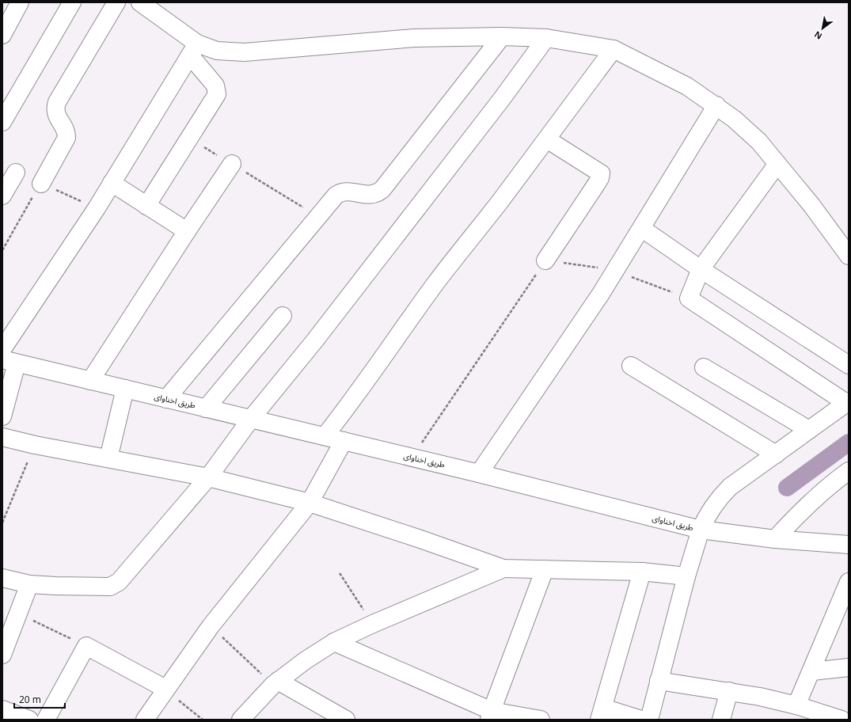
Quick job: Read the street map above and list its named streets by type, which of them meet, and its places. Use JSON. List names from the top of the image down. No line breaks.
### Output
{"streets":{"street":["طريق اخناواى"]},"scale_bar":"20 m","north":"bottom left"}
